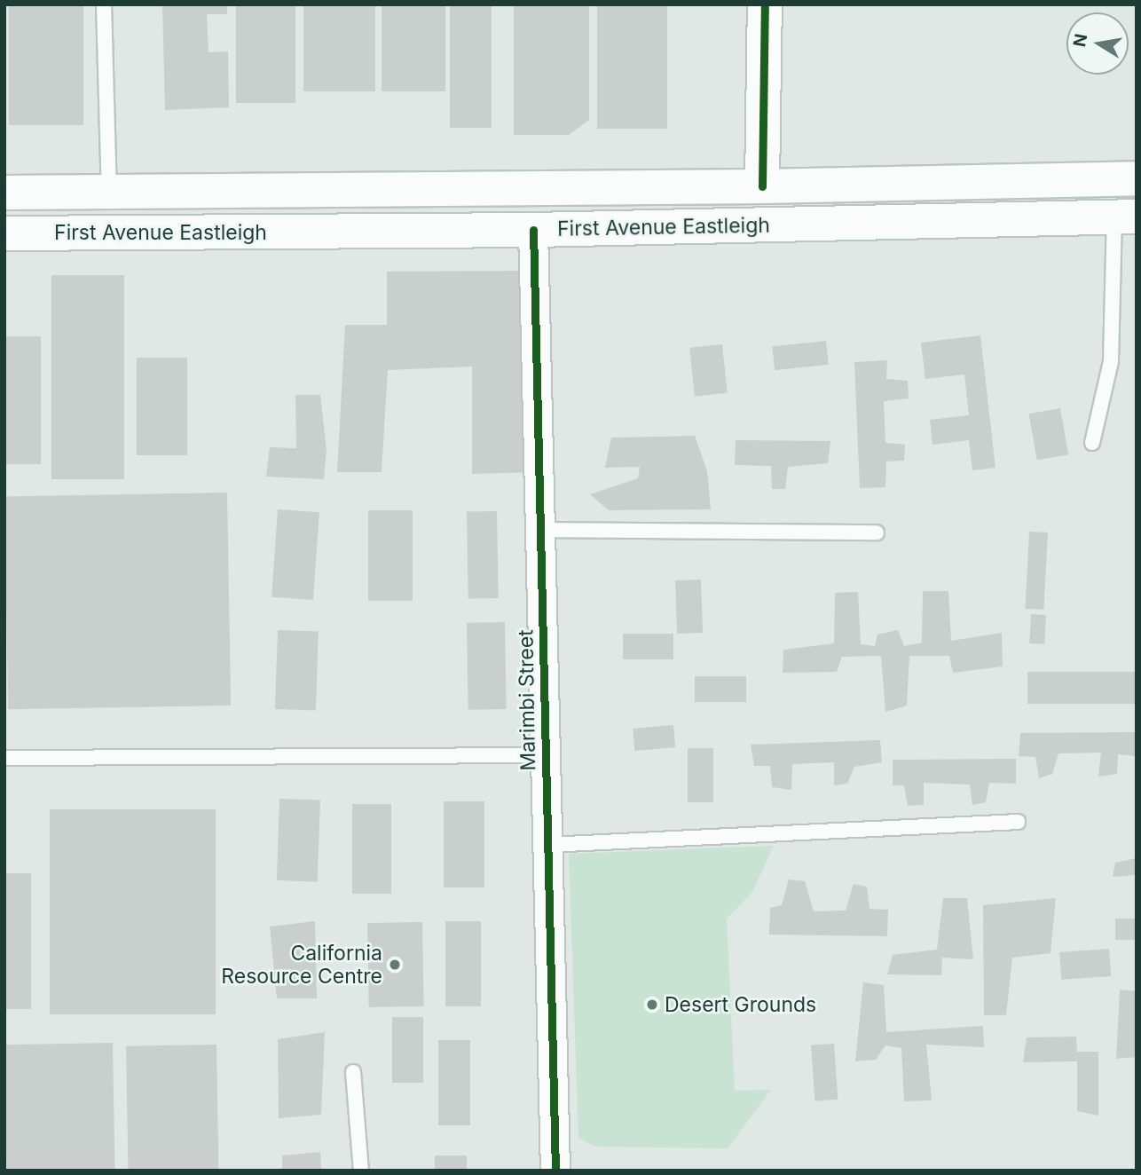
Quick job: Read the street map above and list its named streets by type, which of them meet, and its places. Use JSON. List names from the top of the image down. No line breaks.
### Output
{"streets":{"main road":["First Avenue Eastleigh"],"street":["Marimbi Street"]},"crossings":[["First Avenue Eastleigh","Marimbi Street"]],"places":["California Resource Centre","Desert Grounds"],"north":"left"}
